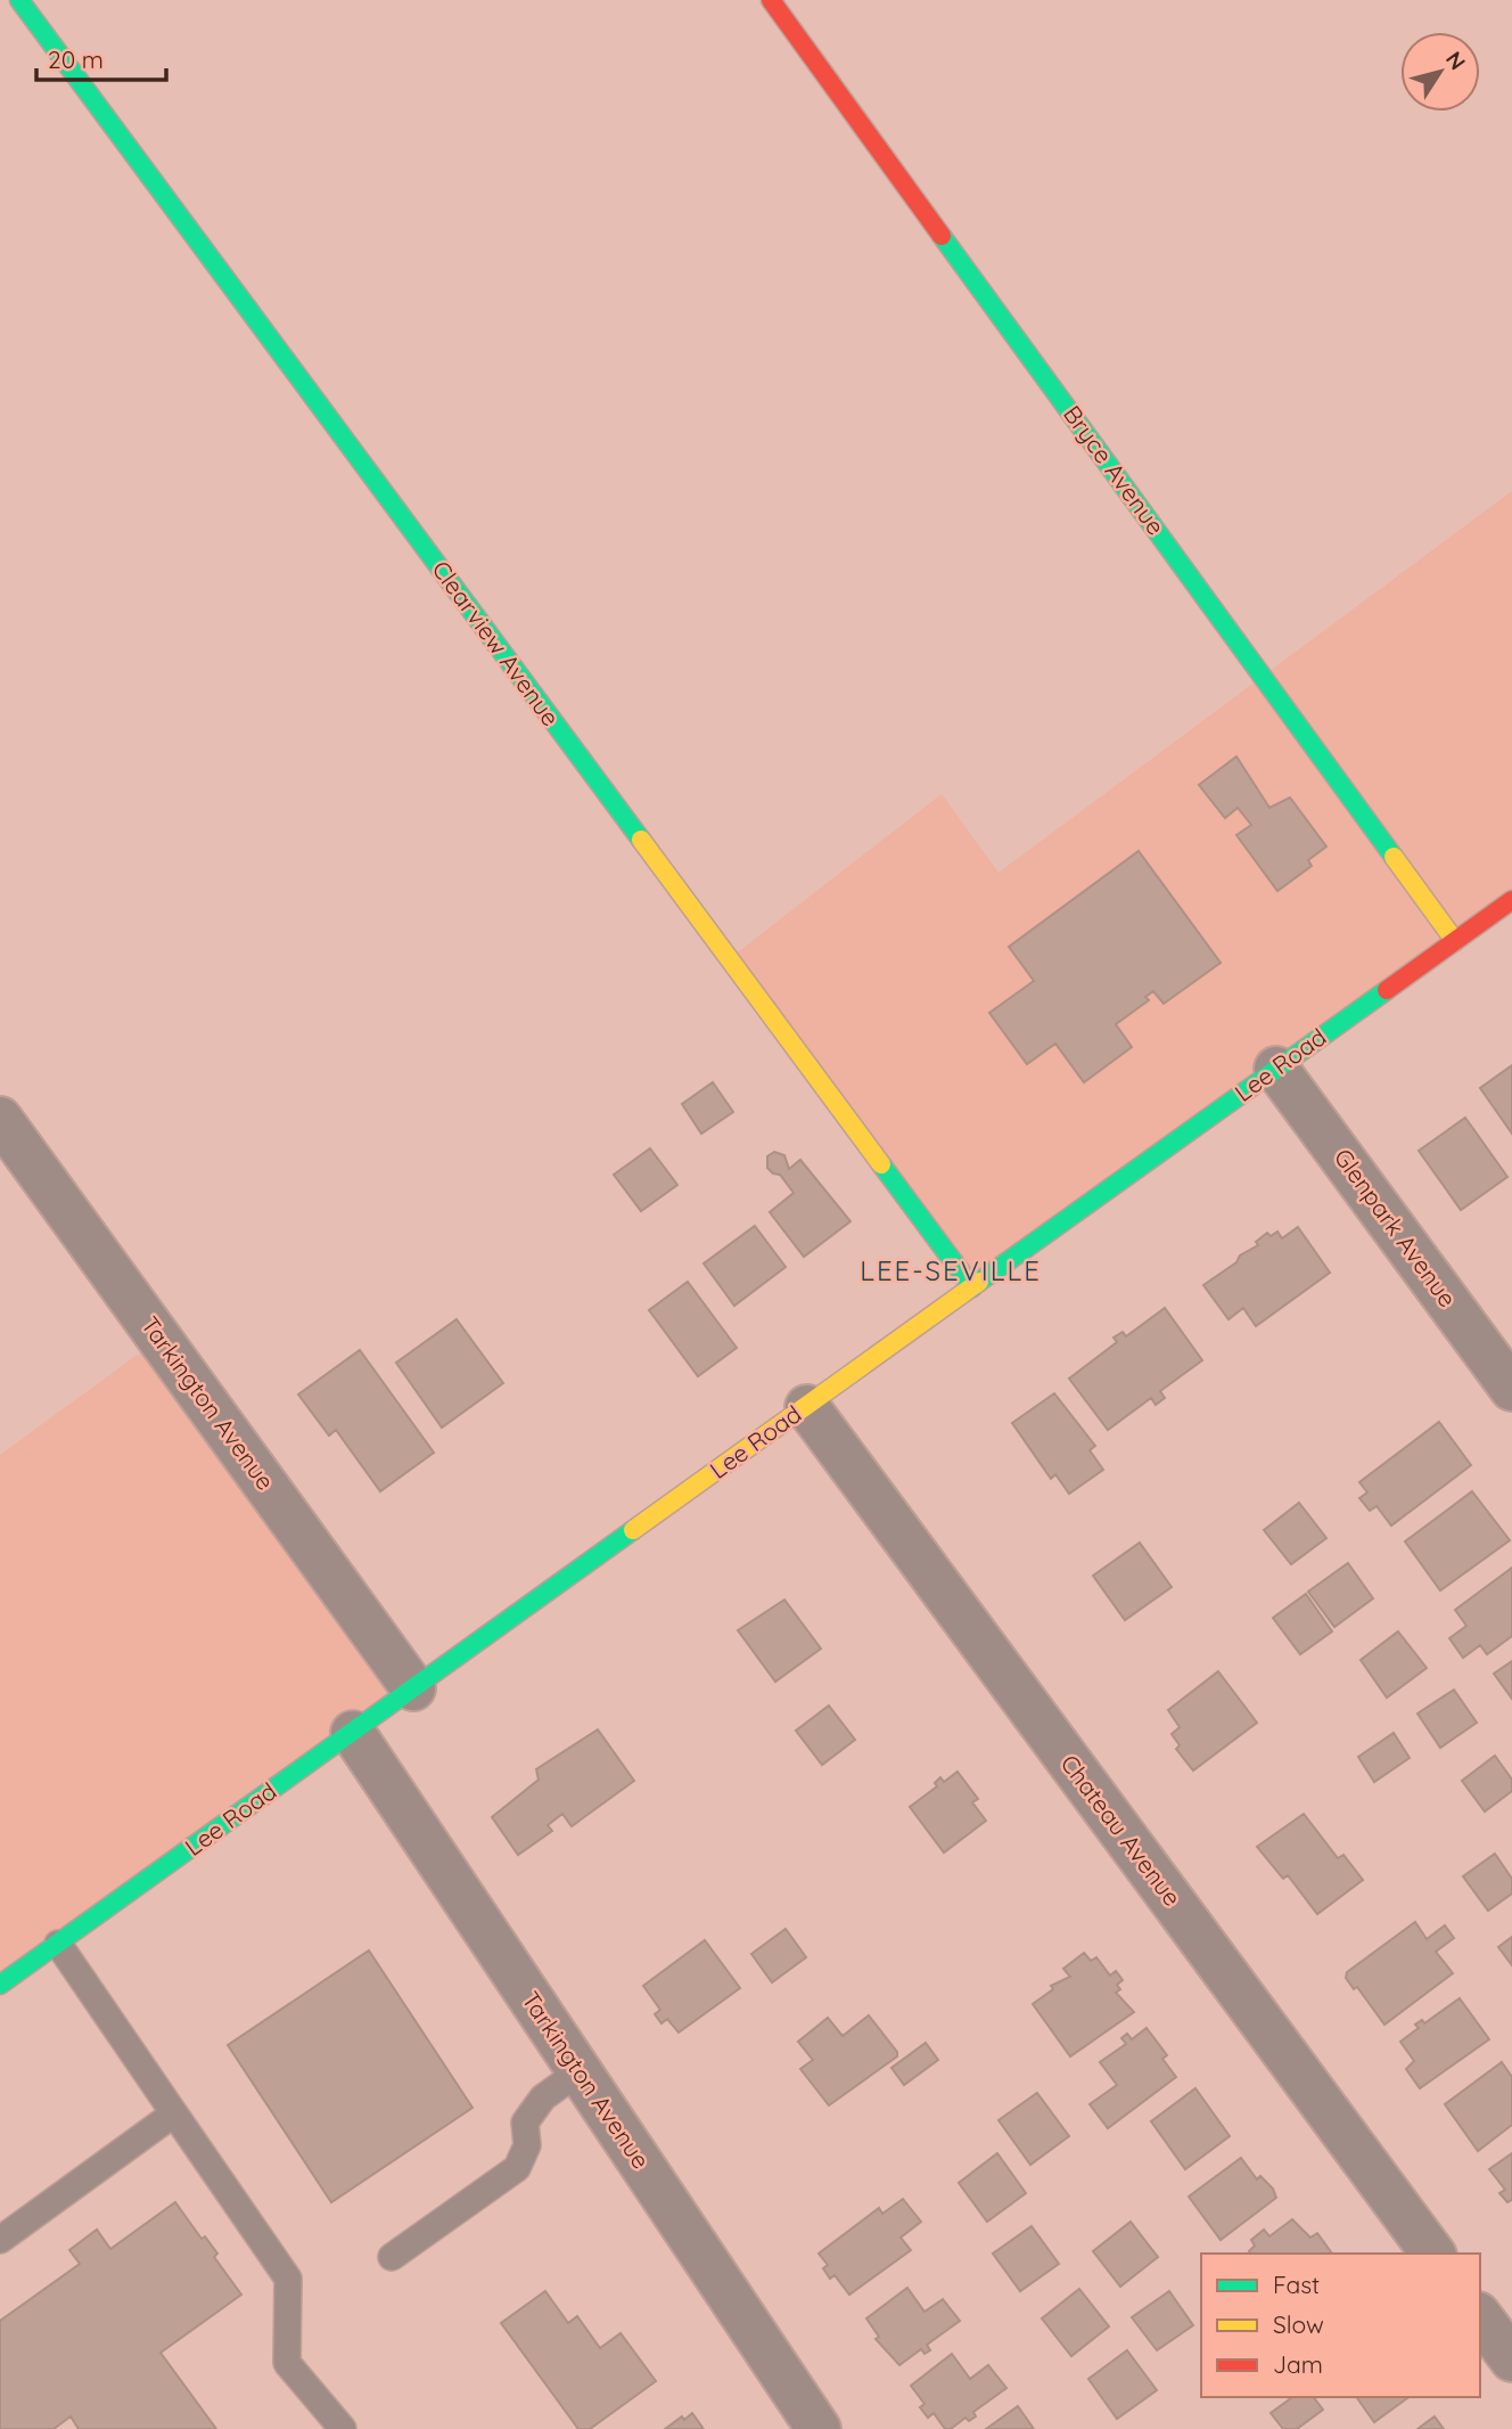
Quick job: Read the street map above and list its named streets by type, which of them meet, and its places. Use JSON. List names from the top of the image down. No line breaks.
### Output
{"streets":{"street":["Bryce Avenue","Clearview Avenue","Lee Road","Glenpark Avenue","Tarkington Avenue","Chateau Avenue"]},"crossings":[["Bryce Avenue","Lee Road"],["Clearview Avenue","Lee Road"],["Lee Road","Glenpark Avenue"],["Lee Road","Tarkington Avenue"],["Lee Road","Chateau Avenue"]],"districts":["LEE-SEVILLE"],"legend":["Fast","Slow","Jam"],"scale_bar":"20 m","north":"top right"}
